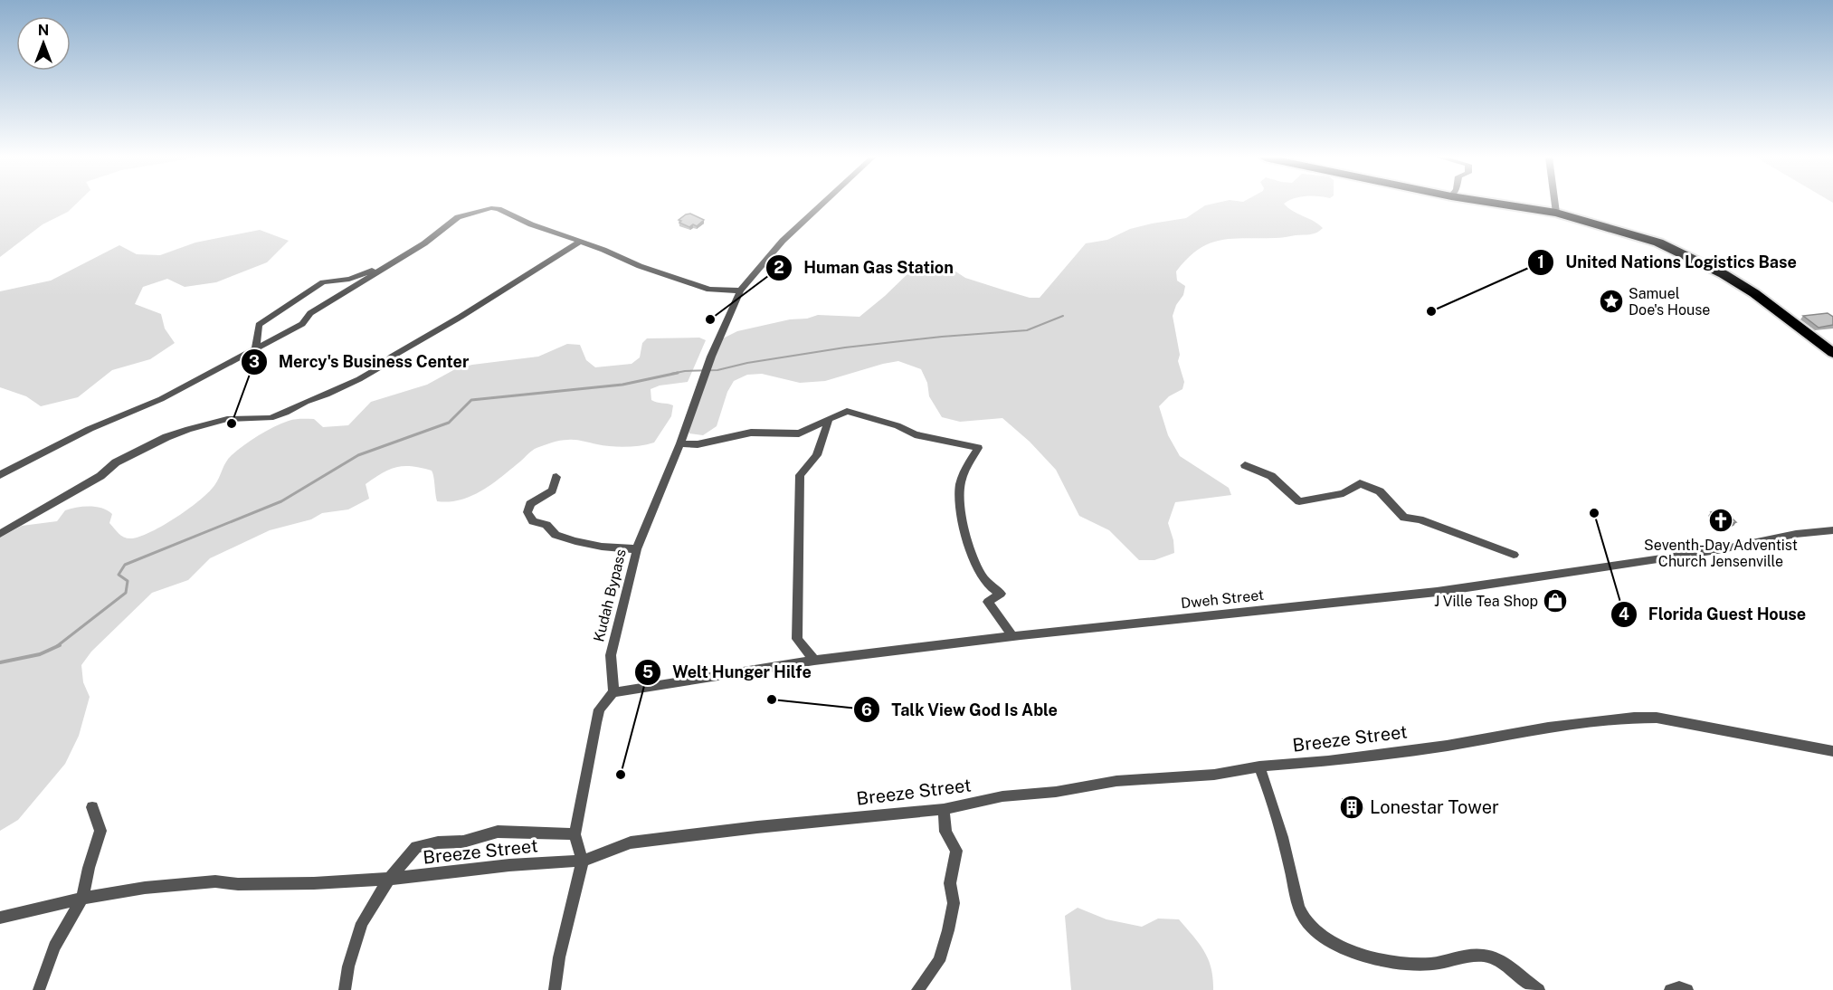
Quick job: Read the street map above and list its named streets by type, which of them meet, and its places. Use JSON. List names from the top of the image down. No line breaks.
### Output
{"streets":{"street":["Kudah Bypass","Dweh Street","Breeze Street"]},"crossings":[["Kudah Bypass","Dweh Street"]],"places":{"place":["Samuel Doe's House"],"other":["United Nations Logistics Base","Human Gas Station","Mercy's Business Center","Florida Guest House","Talk View God Is Able","Welt Hunger Hilfe"],"church":["Seventh-Day Adventist Church Jensenville"],"shop":["J Ville Tea Shop"],"building":["Lonestar Tower"]},"north":"top"}
